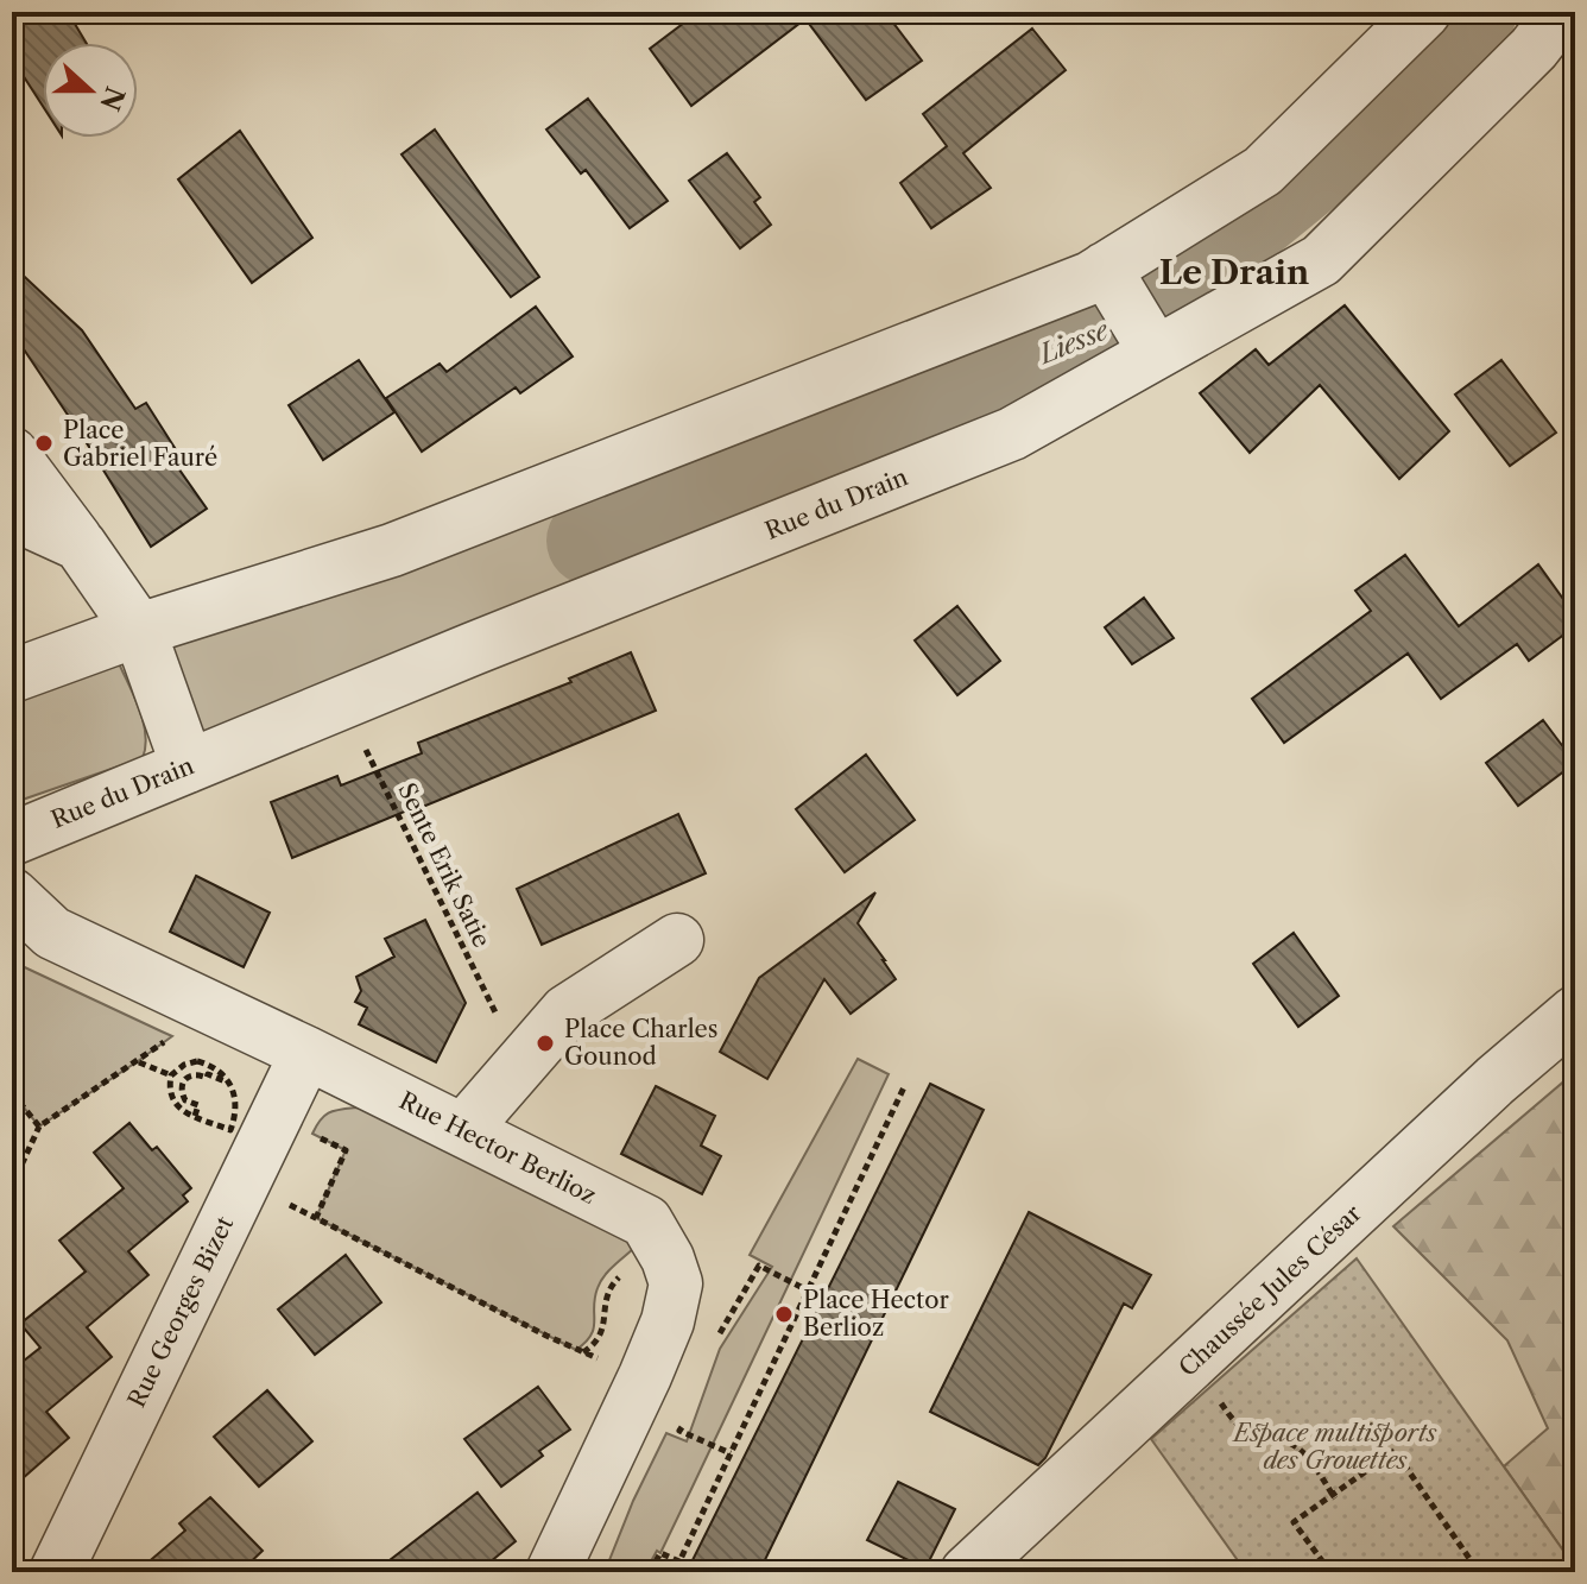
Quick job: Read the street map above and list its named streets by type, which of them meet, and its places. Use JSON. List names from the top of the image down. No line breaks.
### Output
{"streets":{"street":["Rue du Drain","Rue Hector Berlioz","Chaussée Jules César","Rue Georges Bizet"],"path":["Sente Erik Satie"]},"crossings":[["Rue Hector Berlioz","Rue Georges Bizet"]],"districts":["Le Drain"],"water":["Liesse"],"parks":["Espace multisports des Grouettes"],"places":["Place Gabriel Fauré","Place Charles Gounod","Place Hector Berlioz"],"north":"right"}
